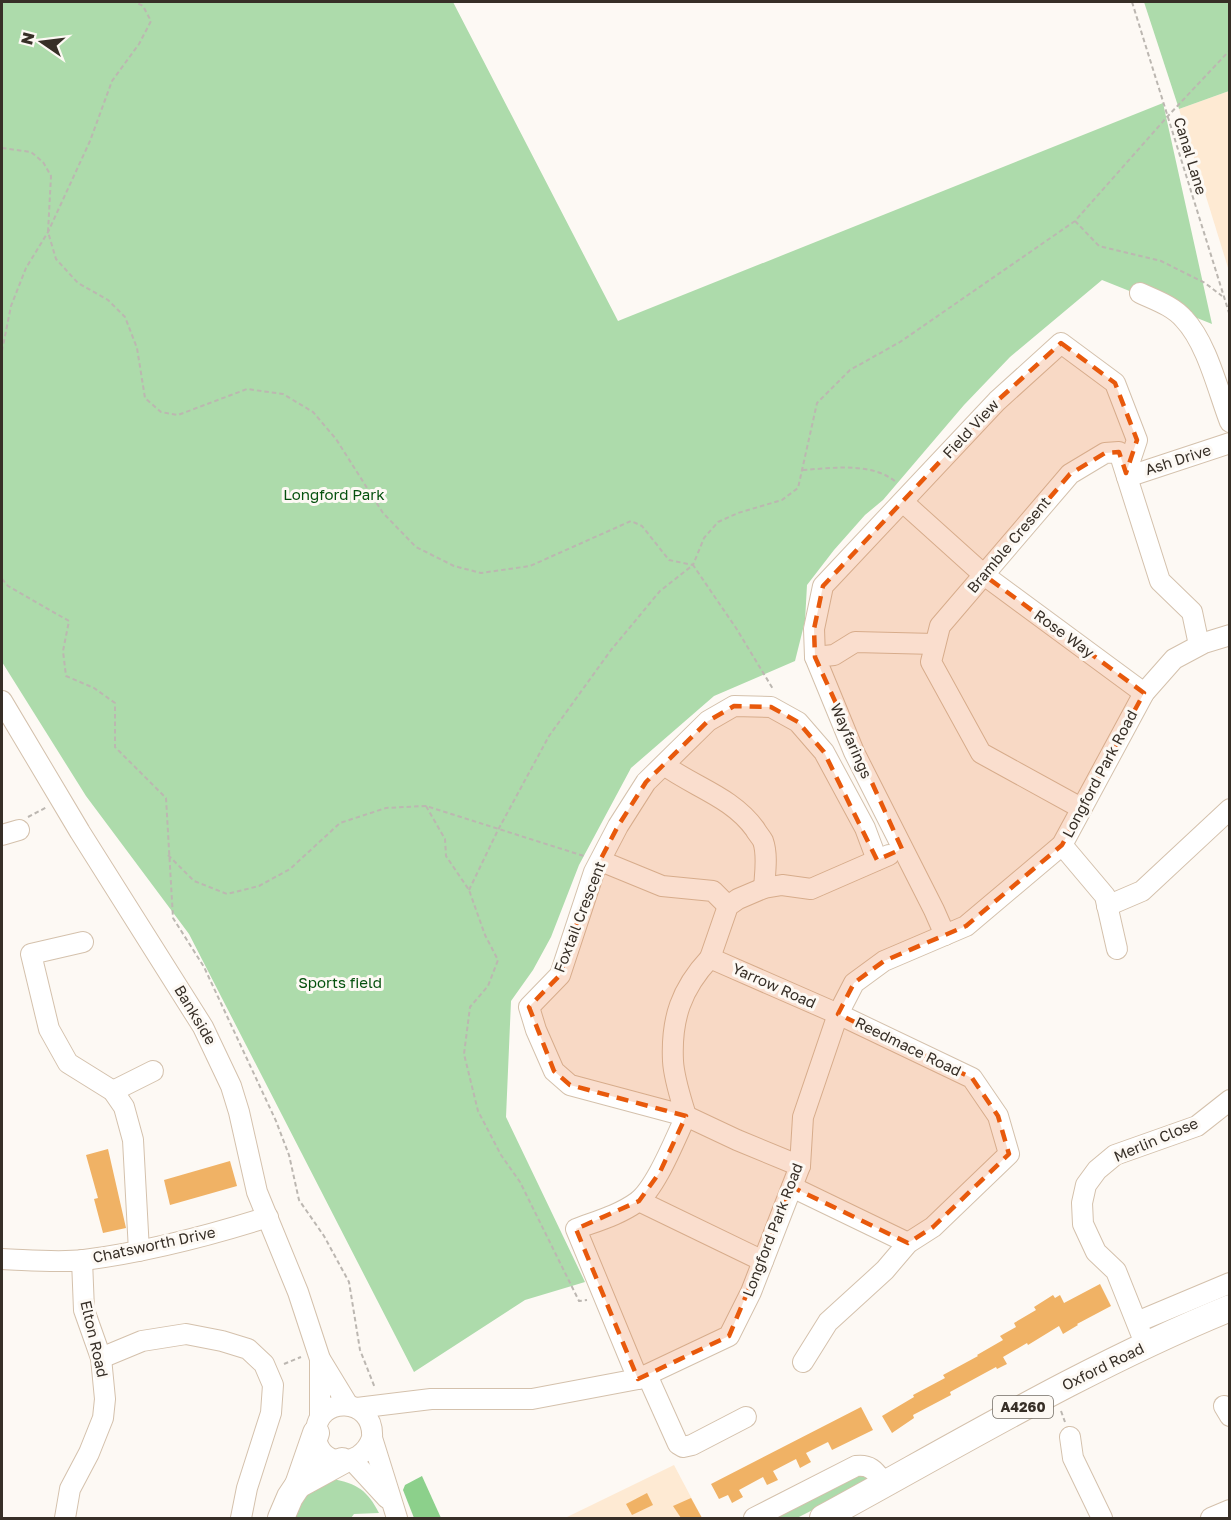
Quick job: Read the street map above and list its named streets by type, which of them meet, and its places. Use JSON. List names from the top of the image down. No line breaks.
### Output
{"streets":{"main road":["Oxford Road","A4260"],"street":["Field View","Ash Drive","Bramble Cresent","Rose Way","Wayfarings","Longford Park Road","Foxtail Crescent","Yarrow Road","Bankside","Reedmace Road","Merlin Close","Chatsworth Drive","Elton Road"],"path":["Canal Lane"]},"crossings":[["Field View","Ash Drive"],["Field View","Bramble Cresent"],["Field View","Rose Way"],["Field View","Wayfarings"],["Ash Drive","Bramble Cresent"],["Bramble Cresent","Rose Way"],["Bramble Cresent","Longford Park Road"],["Rose Way","Longford Park Road"],["Wayfarings","Longford Park Road"],["Longford Park Road","Yarrow Road"],["Longford Park Road","Bankside"],["Longford Park Road","Reedmace Road"],["Yarrow Road","Reedmace Road"],["Bankside","Chatsworth Drive"],["Merlin Close","Oxford Road"],["Chatsworth Drive","Elton Road"]],"parks":["Longford Park","Sports field"],"north":"left"}
